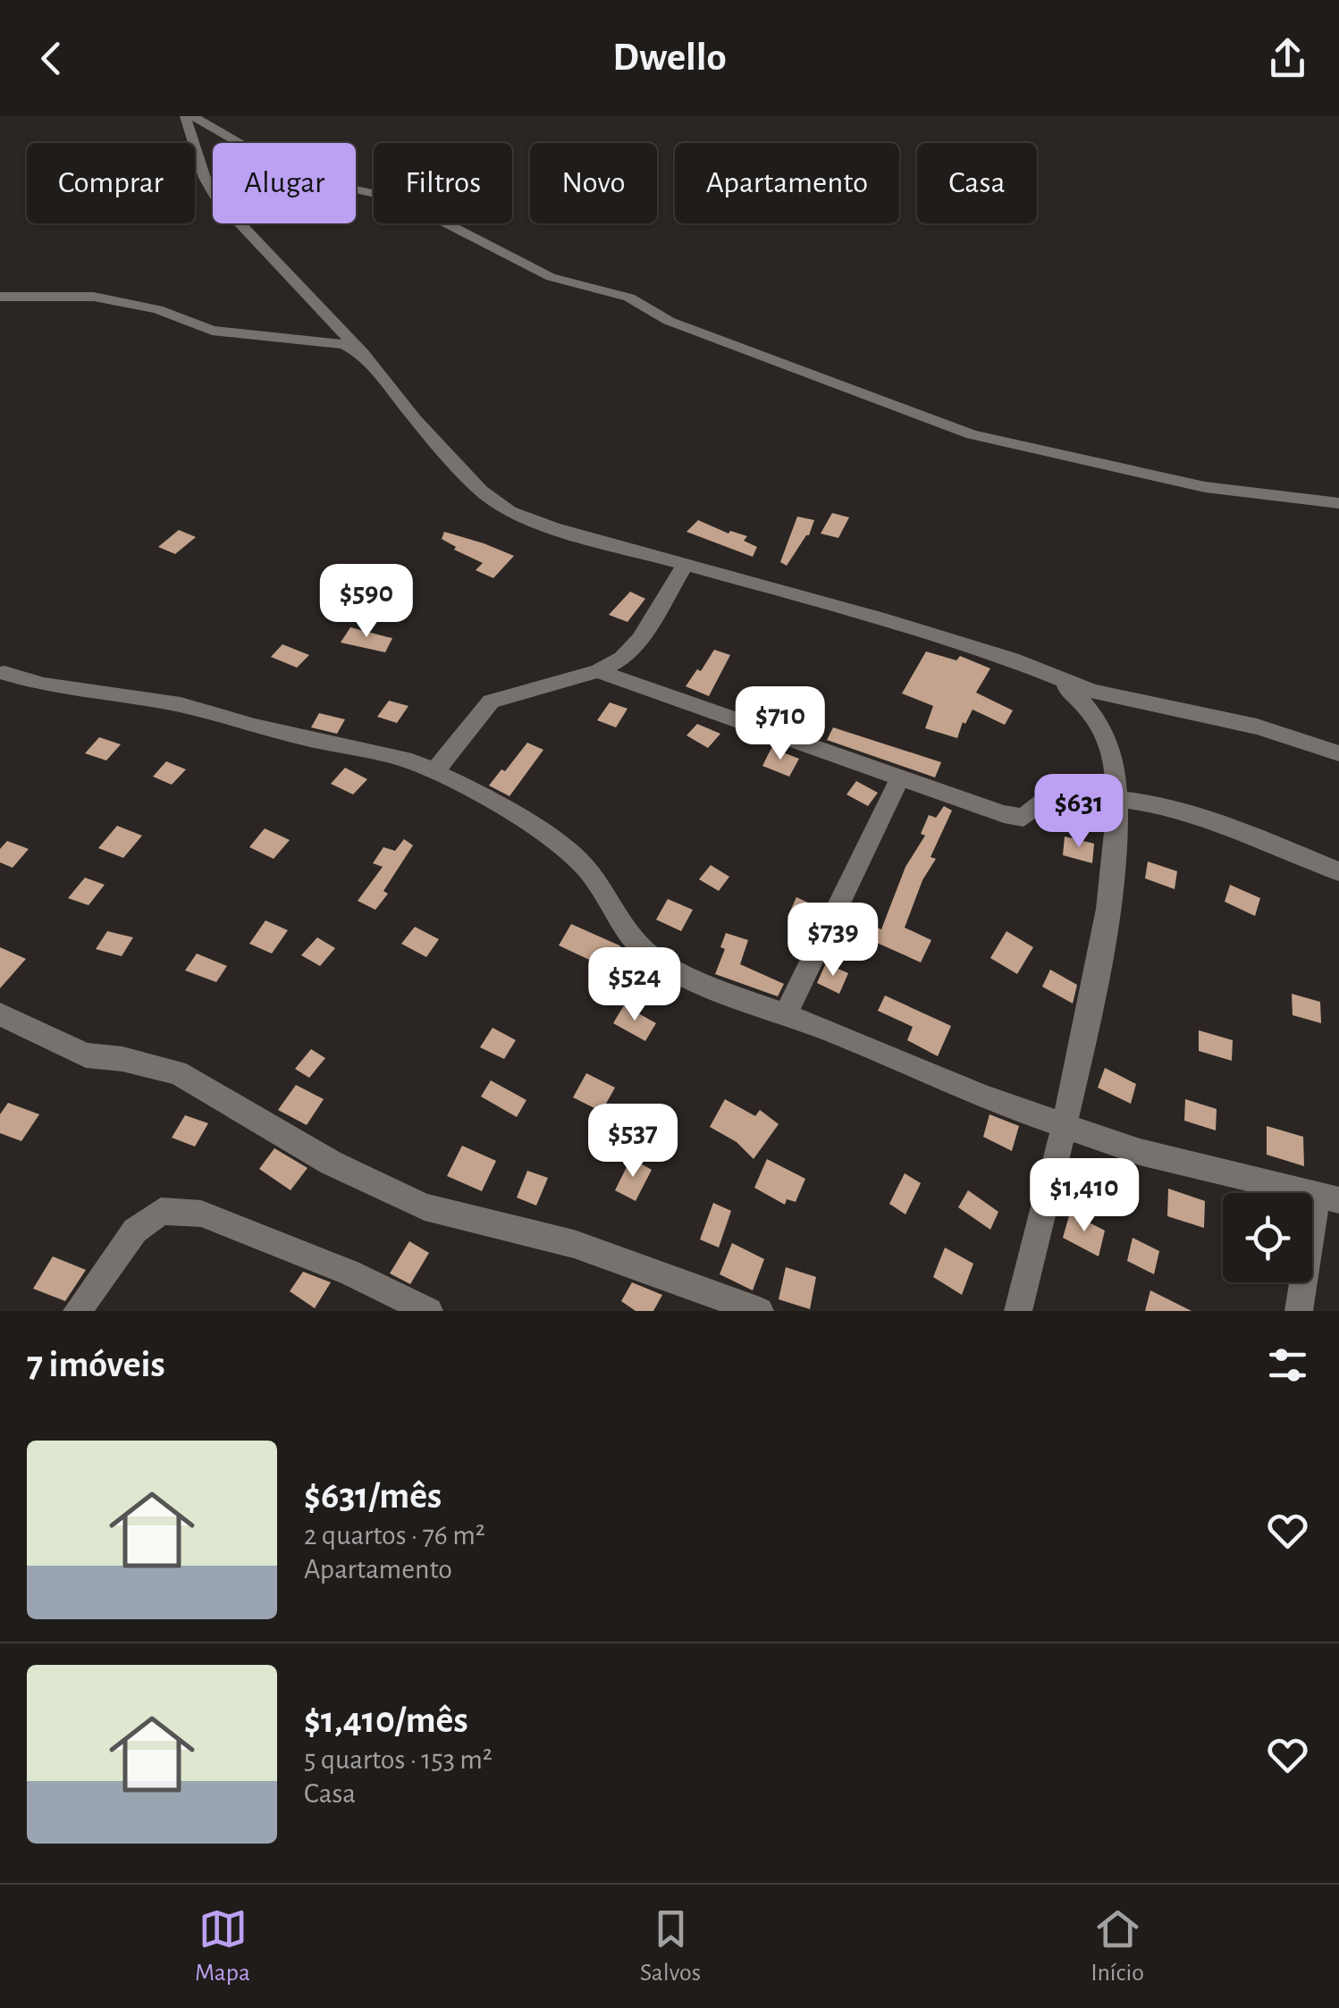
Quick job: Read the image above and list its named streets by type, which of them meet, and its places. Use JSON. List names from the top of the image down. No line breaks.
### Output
{"page":{"header":"Dwello","chip":["Comprar","Alugar","Filtros","Novo","Apartamento","Casa"],"price":["$590","$710","$631","$739","$524","$537","$1,410"],"heading":"7 imóveis","list":[{"name":"$631/mês","note":"2 quartos · 76 m² · Apartamento"},{"name":"$1,410/mês","note":"5 quartos · 153 m² · Casa"}],"tabs":["Mapa","Salvos","Início"]}}
